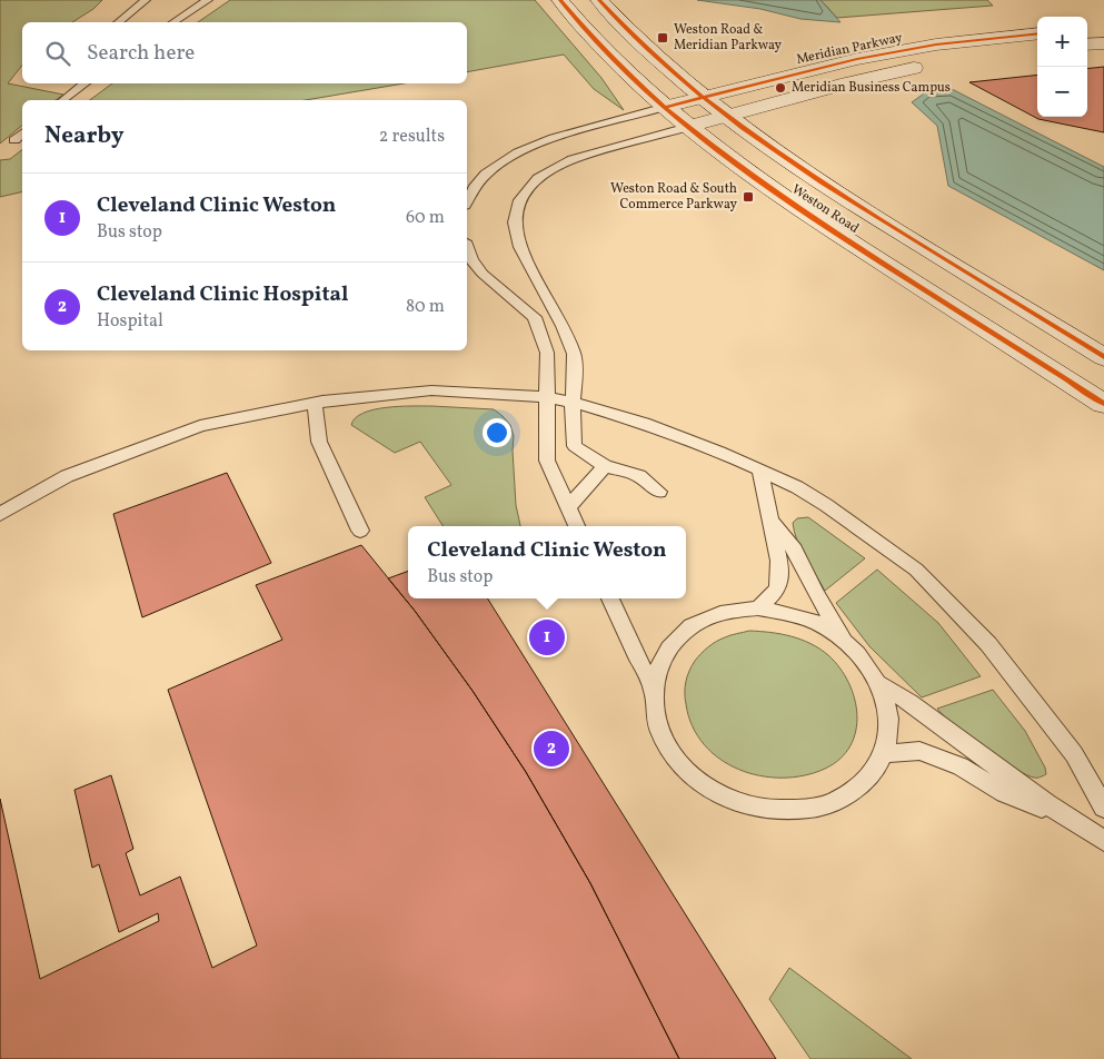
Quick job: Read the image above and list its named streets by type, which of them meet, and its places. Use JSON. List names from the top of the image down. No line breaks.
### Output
{"streets":{"main road":["Meridian Parkway","Weston Road"]},"crossings":[["Meridian Parkway","Weston Road"]],"places":{"transit":["Weston Road & Meridian Parkway","Weston Road & South Commerce Parkway"],"other":["Meridian Business Campus"]},"page":{"map_buttons":["+","−"],"search":"Search here","heading":["Nearby","2 results"],"list":[{"mark":"1","name":"Cleveland Clinic Weston","note":"Bus stop","value":"60 m"},{"mark":"2","name":"Cleveland Clinic Hospital","note":"Hospital","value":"80 m"}],"popup":["Cleveland Clinic Weston","Bus stop"],"pins":["1","2"]}}
